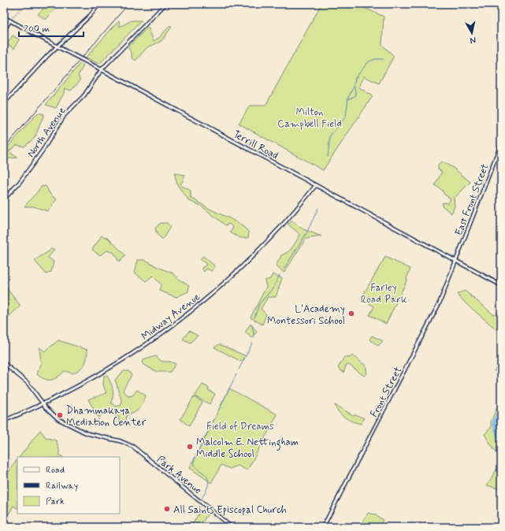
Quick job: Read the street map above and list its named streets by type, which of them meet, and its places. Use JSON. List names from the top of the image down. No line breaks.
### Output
{"streets":{"street":["North Avenue","Terrill Road","East Front Street","Midway Avenue","Front Street","Park Avenue"]},"crossings":[["North Avenue","Terrill Road"],["Terrill Road","East Front Street"],["Terrill Road","Midway Avenue"],["Terrill Road","Front Street"],["East Front Street","Front Street"],["Midway Avenue","Park Avenue"]],"parks":["Milton Campbell Field","Farley Road Park","Field of Dreams"],"places":["L'Academy Montessori School","Dhammakaya Mediation Center","Malcolm E. Nettingham Middle School","All Saints Episcopal Church"],"legend":["Road","Railway","Park"],"scale_bar":"200 m","north":"bottom"}
